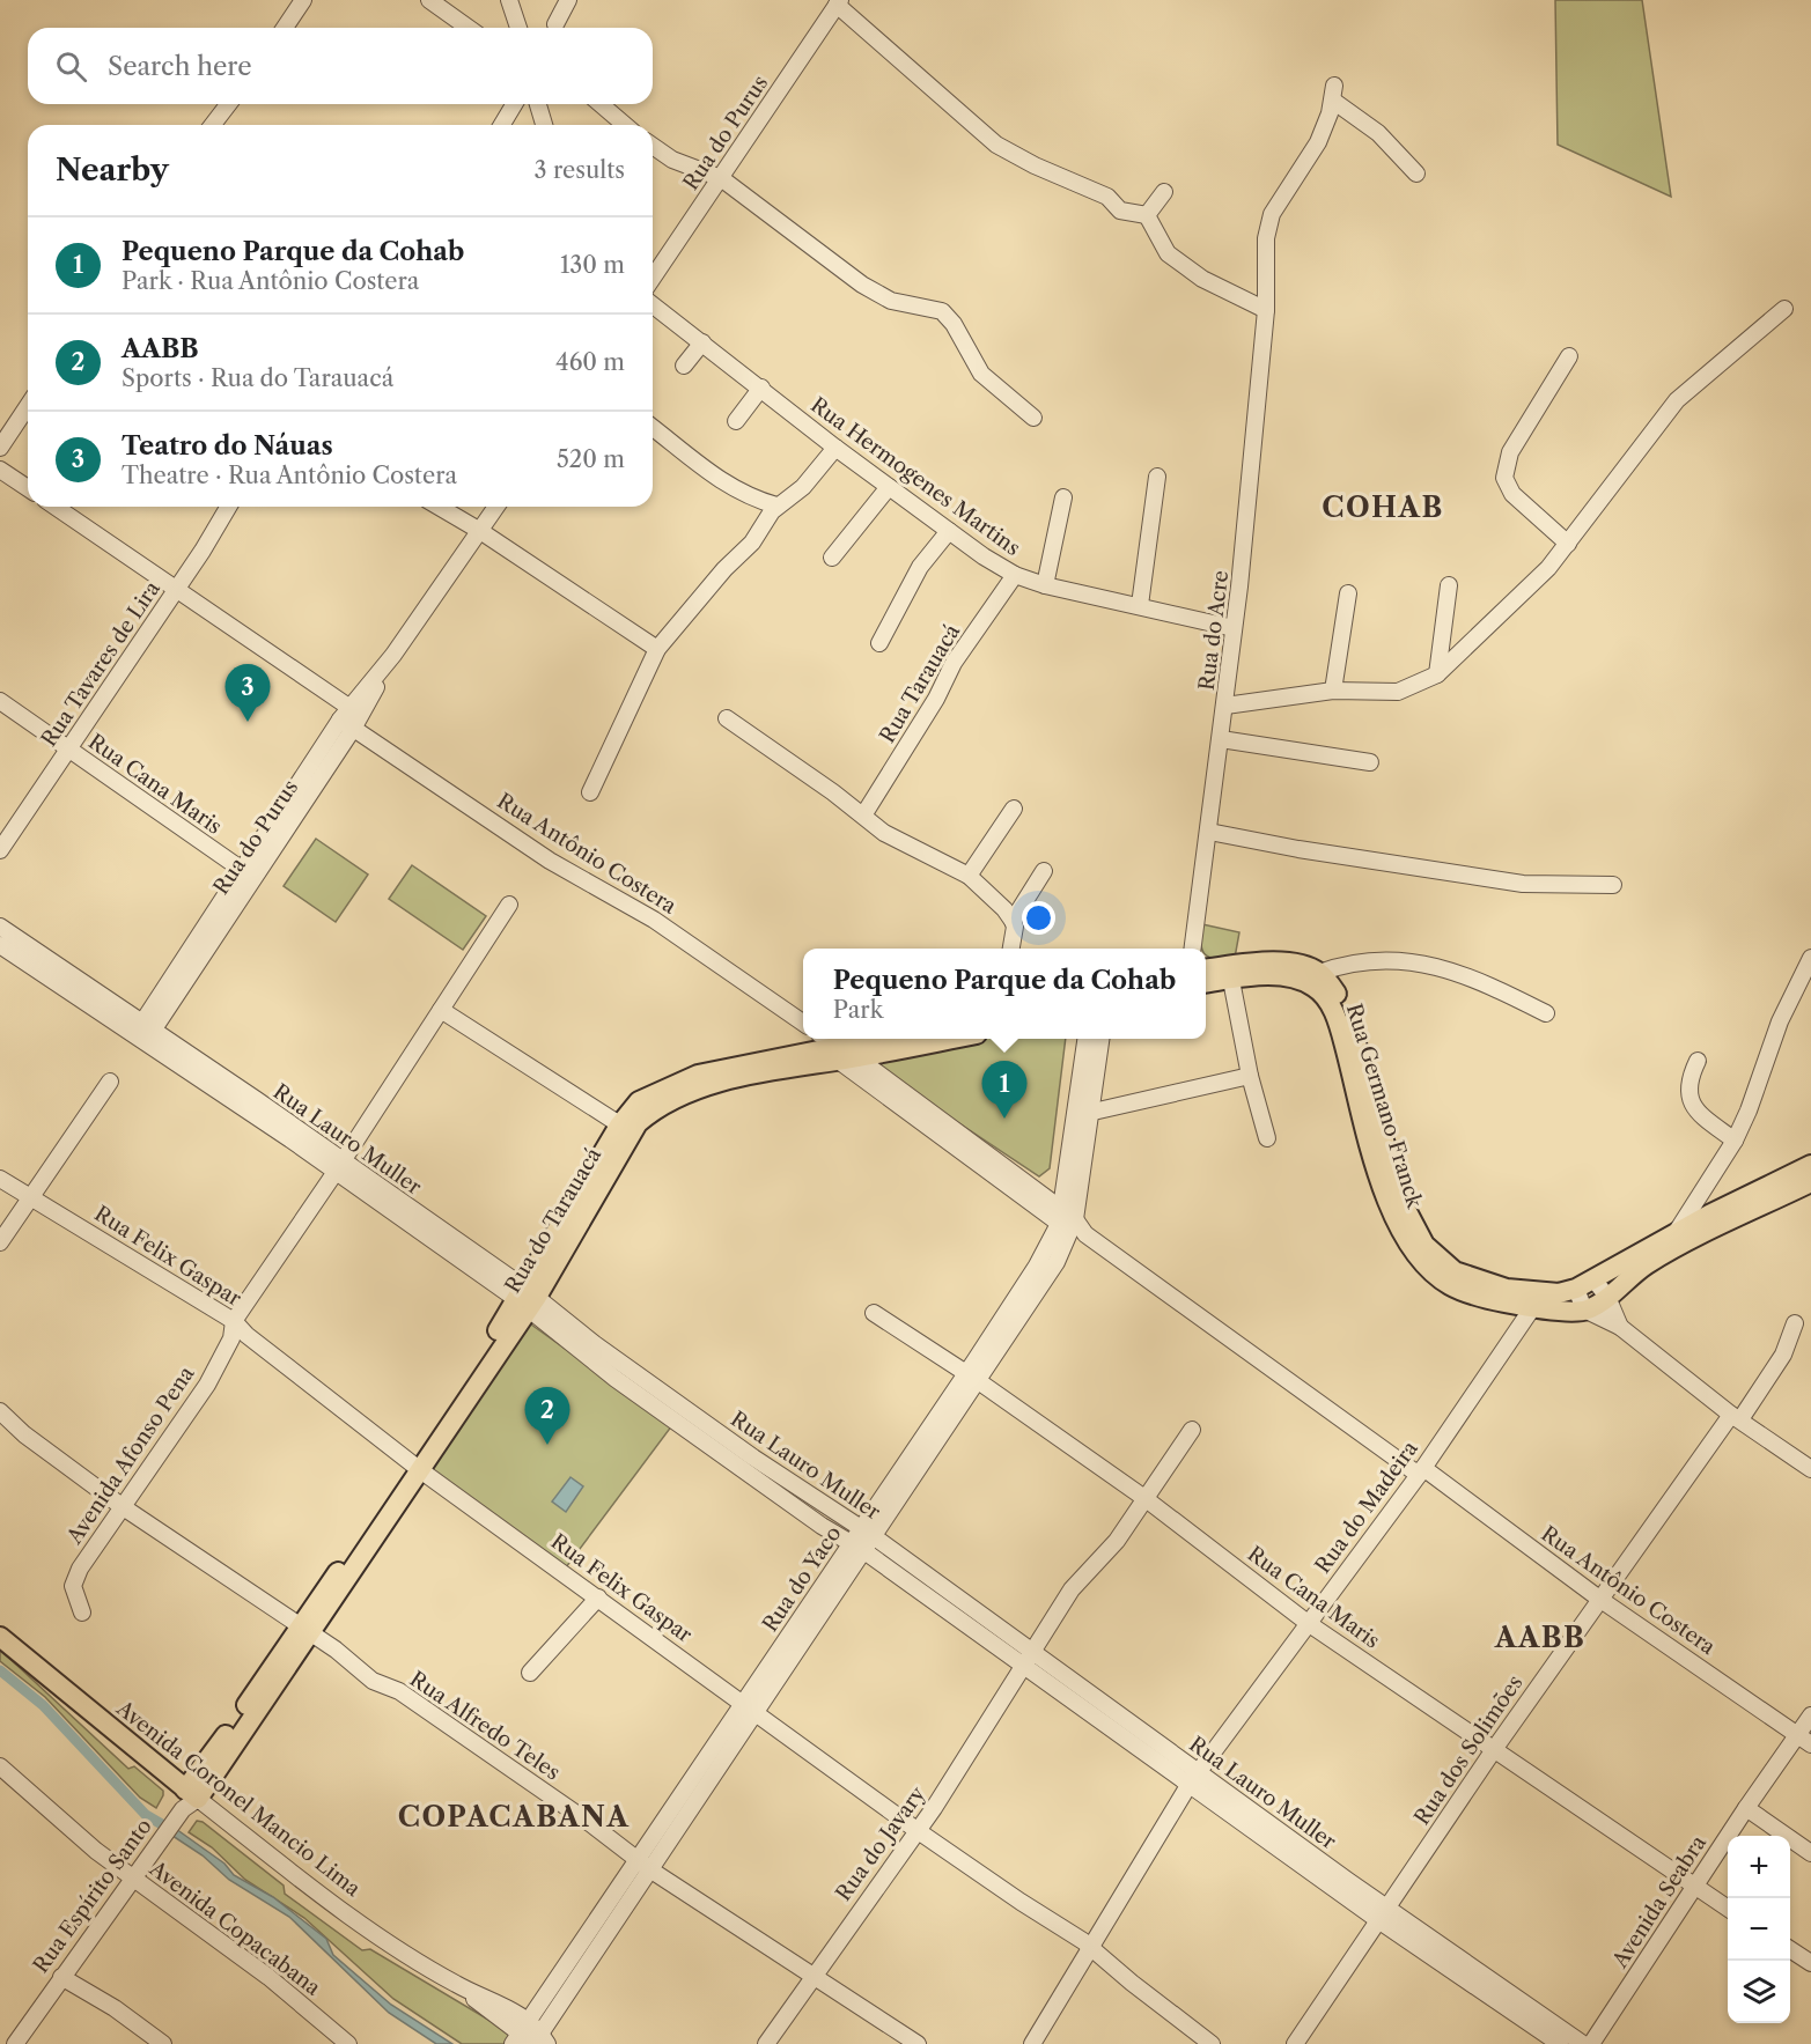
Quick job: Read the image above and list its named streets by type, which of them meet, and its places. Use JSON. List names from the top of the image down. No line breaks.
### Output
{"streets":{"main road":["Rua Germano Franck","Rua do Tarauacá","Avenida Coronel Mancio Lima","Rua Espírito Santo"],"street":["Rua do Purus","Rua Hermogenes Martins","Rua do Acre","Rua Tavares de Lira","Rua Tarauacá","Rua Cana Maris","Rua Antônio Costera","Rua Lauro Muller","Rua Felix Gaspar","Avenida Afonso Pena","Rua do Madeira","Rua do Yaco","Rua Alfredo Teles","Rua dos Solimões","Rua do Javary","Avenida Seabra","Avenida Copacabana"]},"crossings":[["Rua do Purus","Rua Cana Maris"],["Rua do Purus","Rua Antônio Costera"],["Rua do Purus","Rua Lauro Muller"],["Rua Hermogenes Martins","Rua do Acre"],["Rua Hermogenes Martins","Rua Tarauacá"],["Rua Tavares de Lira","Rua Cana Maris"],["Rua Tavares de Lira","Rua Antônio Costera"],["Rua Cana Maris","Rua do Madeira"],["Rua Cana Maris","Rua do Yaco"],["Rua Cana Maris","Rua dos Solimões"],["Rua Cana Maris","Rua do Javary"],["Rua Cana Maris","Avenida Seabra"],["Rua Antônio Costera","Rua do Tarauacá"],["Rua Antônio Costera","Rua do Madeira"],["Rua Antônio Costera","Rua do Yaco"],["Rua Antônio Costera","Rua dos Solimões"],["Rua Antônio Costera","Avenida Seabra"],["Rua Germano Franck","Rua do Madeira"],["Rua Germano Franck","Rua dos Solimões"],["Rua Lauro Muller","Rua do Tarauacá"],["Rua Lauro Muller","Avenida Afonso Pena"],["Rua Lauro Muller","Rua do Madeira"],["Rua Lauro Muller","Rua do Yaco"],["Rua Lauro Muller","Rua dos Solimões"],["Rua Lauro Muller","Rua do Javary"],["Rua do Tarauacá","Rua Felix Gaspar"],["Rua do Tarauacá","Rua Alfredo Teles"],["Rua do Tarauacá","Rua Espírito Santo"],["Rua Felix Gaspar","Avenida Afonso Pena"],["Rua Felix Gaspar","Rua do Madeira"],["Rua Felix Gaspar","Rua do Yaco"],["Rua Felix Gaspar","Rua do Javary"],["Avenida Afonso Pena","Rua Alfredo Teles"],["Rua do Yaco","Rua Alfredo Teles"],["Rua do Yaco","Avenida Coronel Mancio Lima"],["Rua Alfredo Teles","Rua do Javary"],["Rua Alfredo Teles","Rua Espírito Santo"],["Avenida Coronel Mancio Lima","Rua Espírito Santo"],["Rua Espírito Santo","Avenida Copacabana"]],"districts":["COHAB","AABB","COPACABANA"],"page":{"search":"Search here","heading":["Nearby","3 results"],"list":[{"mark":"1","name":"Pequeno Parque da Cohab","note":"Park · Rua Antônio Costera","value":"130 m"},{"mark":"2","name":"AABB","note":"Sports · Rua do Tarauacá","value":"460 m"},{"mark":"3","name":"Teatro do Náuas","note":"Theatre · Rua Antônio Costera","value":"520 m"}],"pins":["3","1","2"],"popup":["Pequeno Parque da Cohab","Park"],"map_buttons":["+","−"]}}
